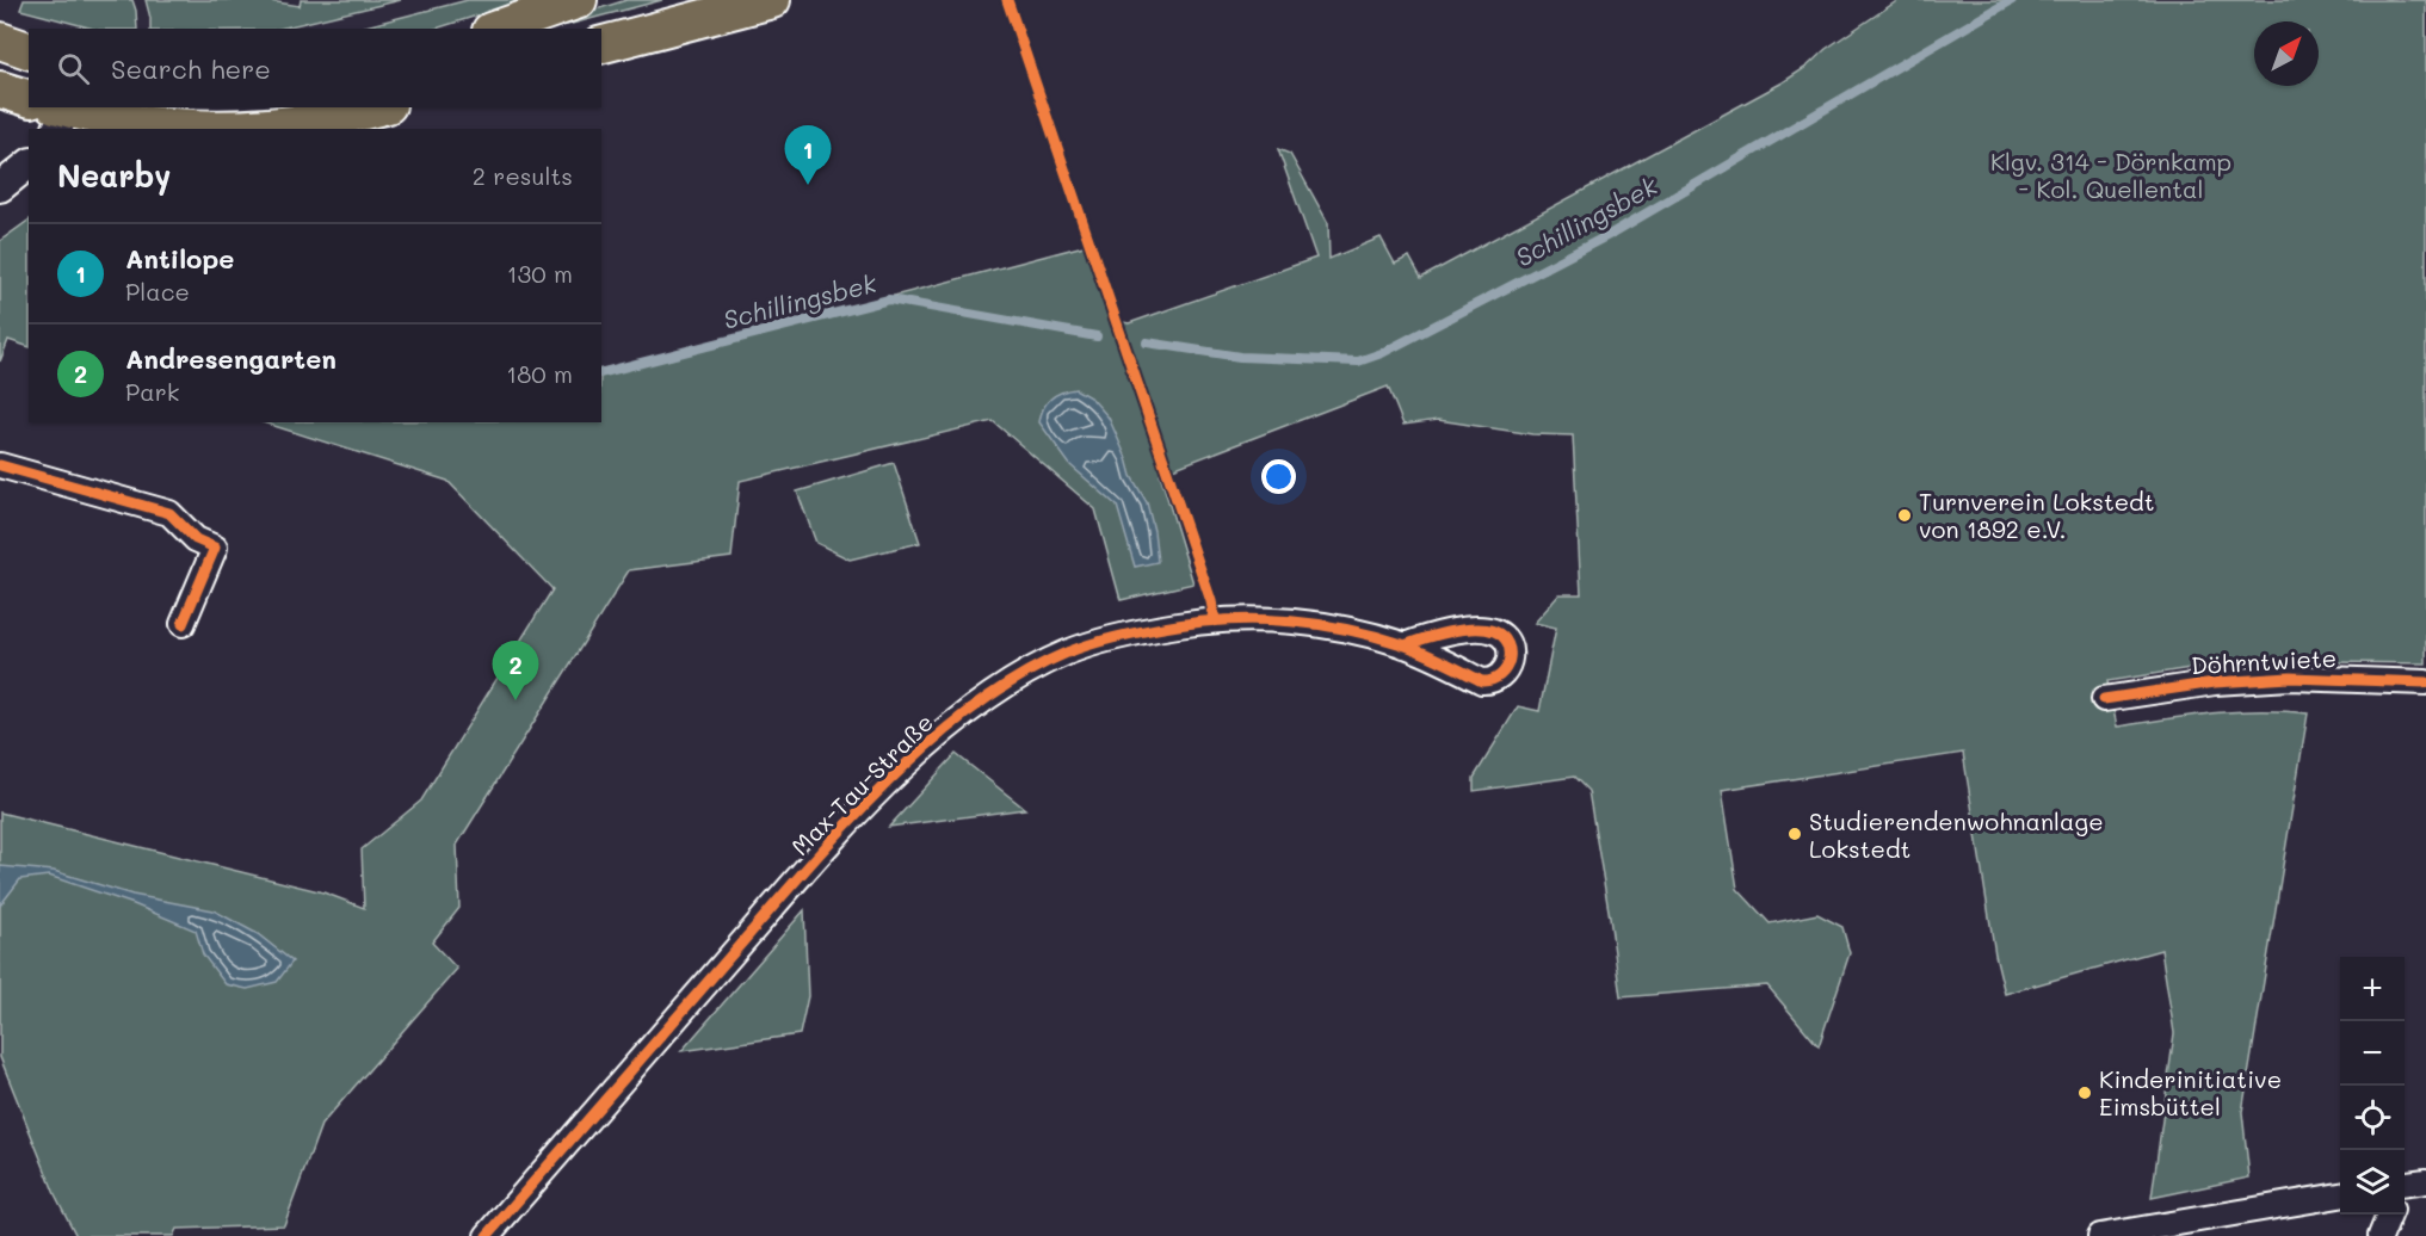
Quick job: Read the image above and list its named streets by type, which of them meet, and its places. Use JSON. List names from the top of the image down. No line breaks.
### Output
{"streets":{"street":["Döhrntwiete","Max-Tau-Straße"]},"water":["Schillingsbek"],"parks":["Klgv. 314 - Dörnkamp - Kol. Quellental"],"places":["Turnverein Lokstedt von 1892 e.V.","Studierendenwohnanlage Lokstedt","Kinderinitiative Eimsbüttel"],"north":"top right","page":{"search":"Search here","pins":["1","2"],"heading":["Nearby","2 results"],"list":[{"mark":"1","name":"Antilope","note":"Place","value":"130 m"},{"mark":"2","name":"Andresengarten","note":"Park","value":"180 m"}],"map_buttons":["+","−"]}}
